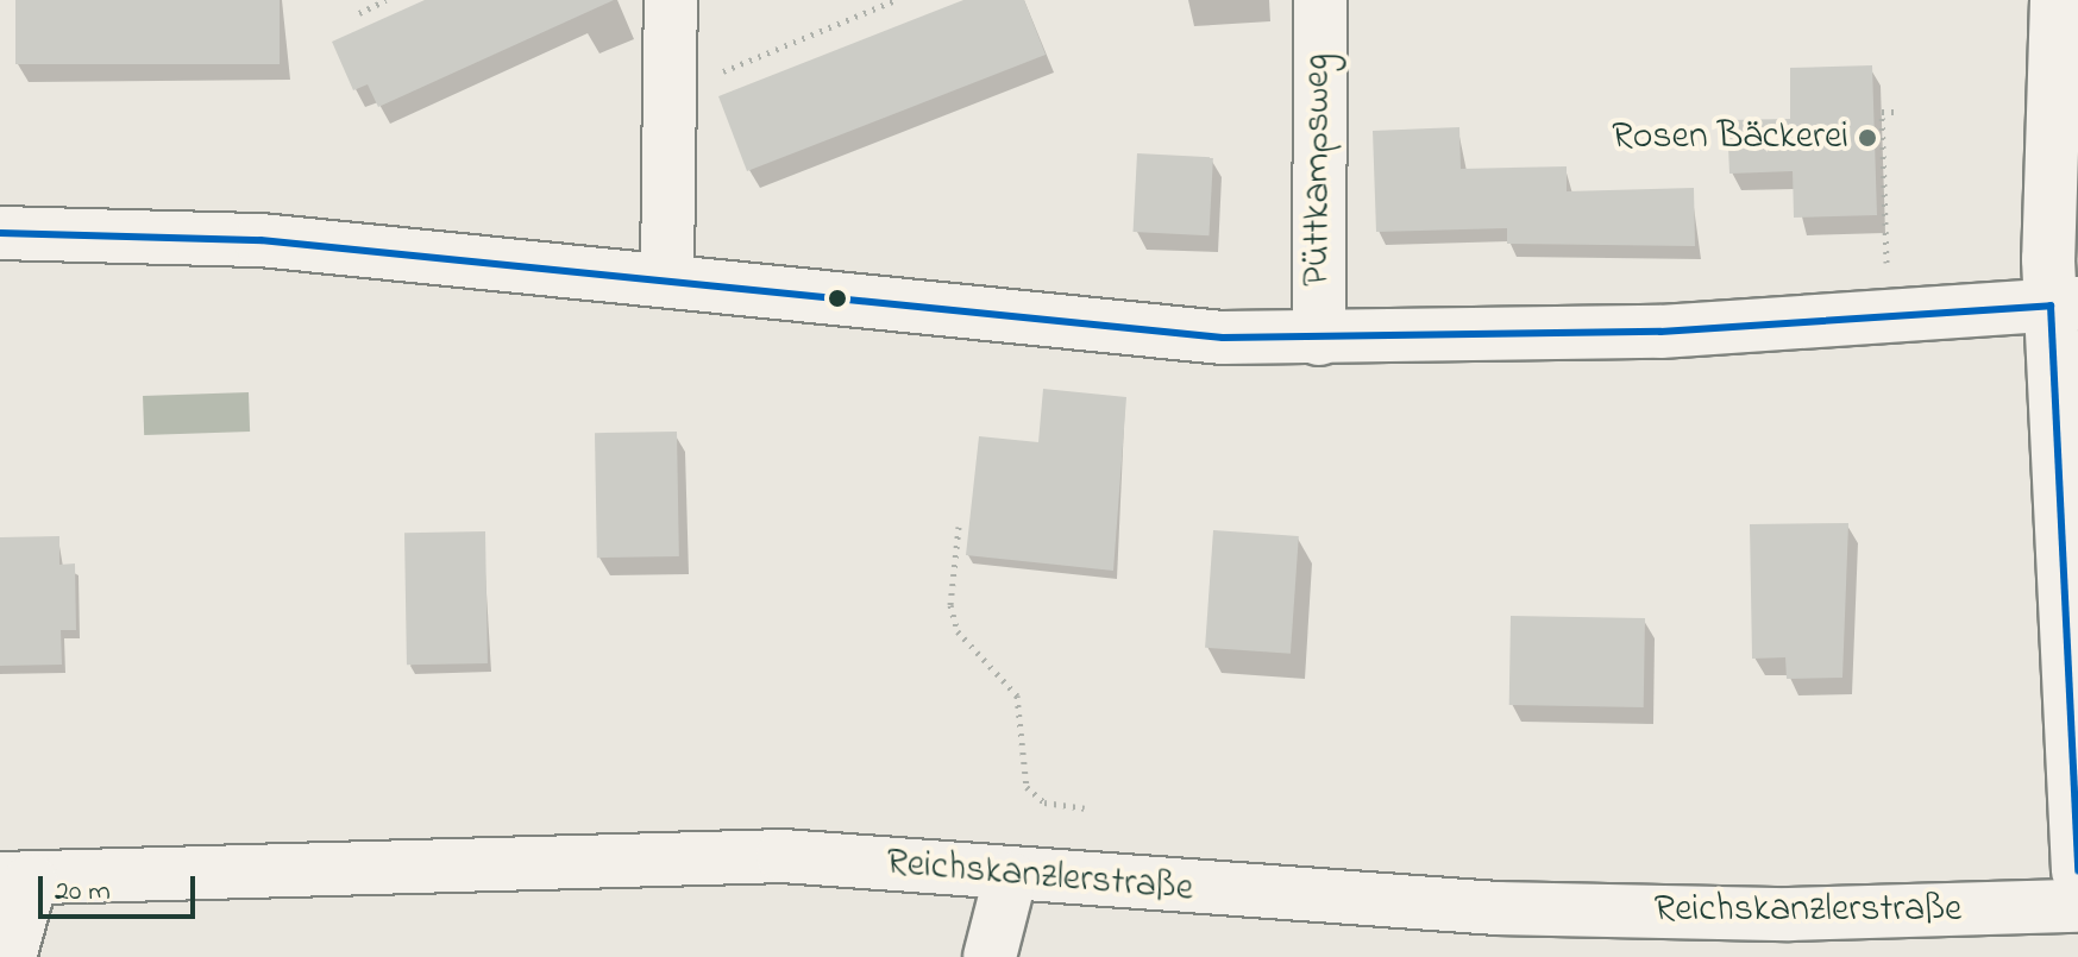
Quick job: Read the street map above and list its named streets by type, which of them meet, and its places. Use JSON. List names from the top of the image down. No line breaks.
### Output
{"streets":{"street":["Püttkampsweg","Reichskanzlerstraße"]},"places":["Rosen Bäckerei"],"scale_bar":"20 m"}
